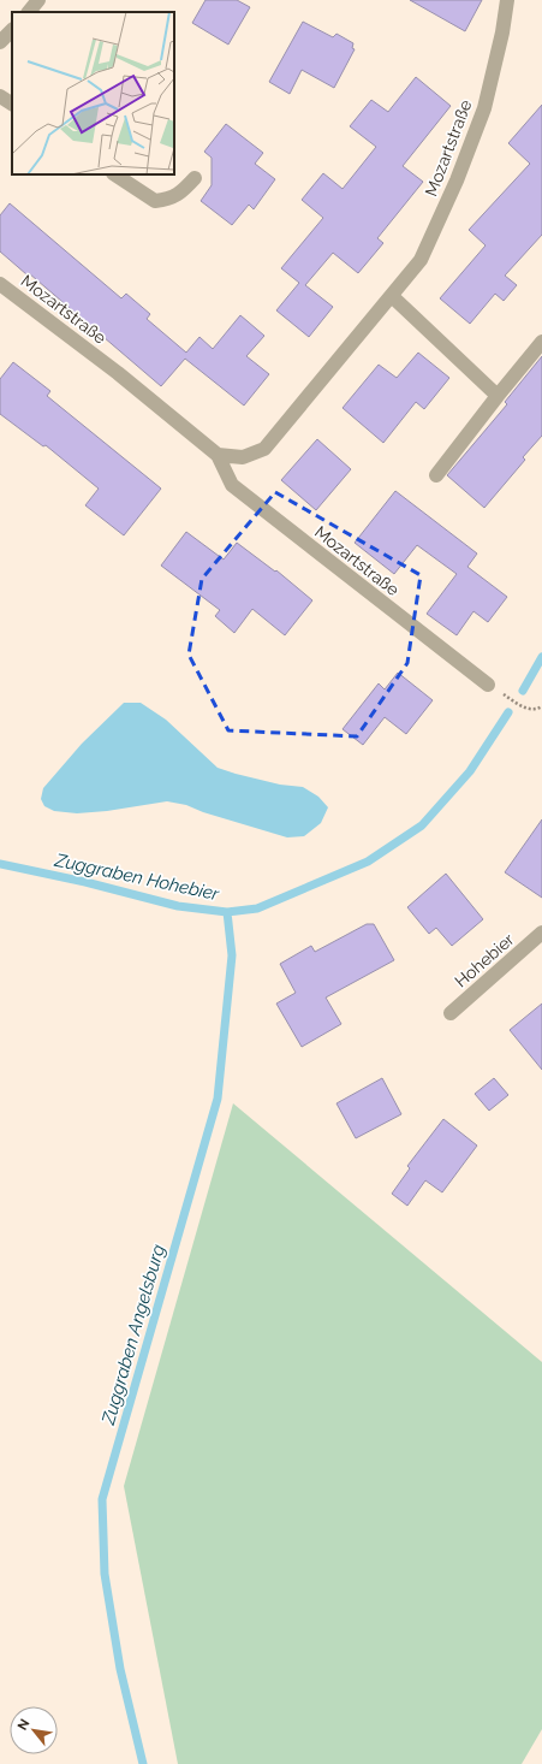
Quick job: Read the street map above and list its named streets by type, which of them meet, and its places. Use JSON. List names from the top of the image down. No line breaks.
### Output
{"streets":{"street":["Mozartstraße","Hohebier"]},"water":["Zuggraben Hohebier","Zuggraben Angelsburg"],"north":"top left"}
